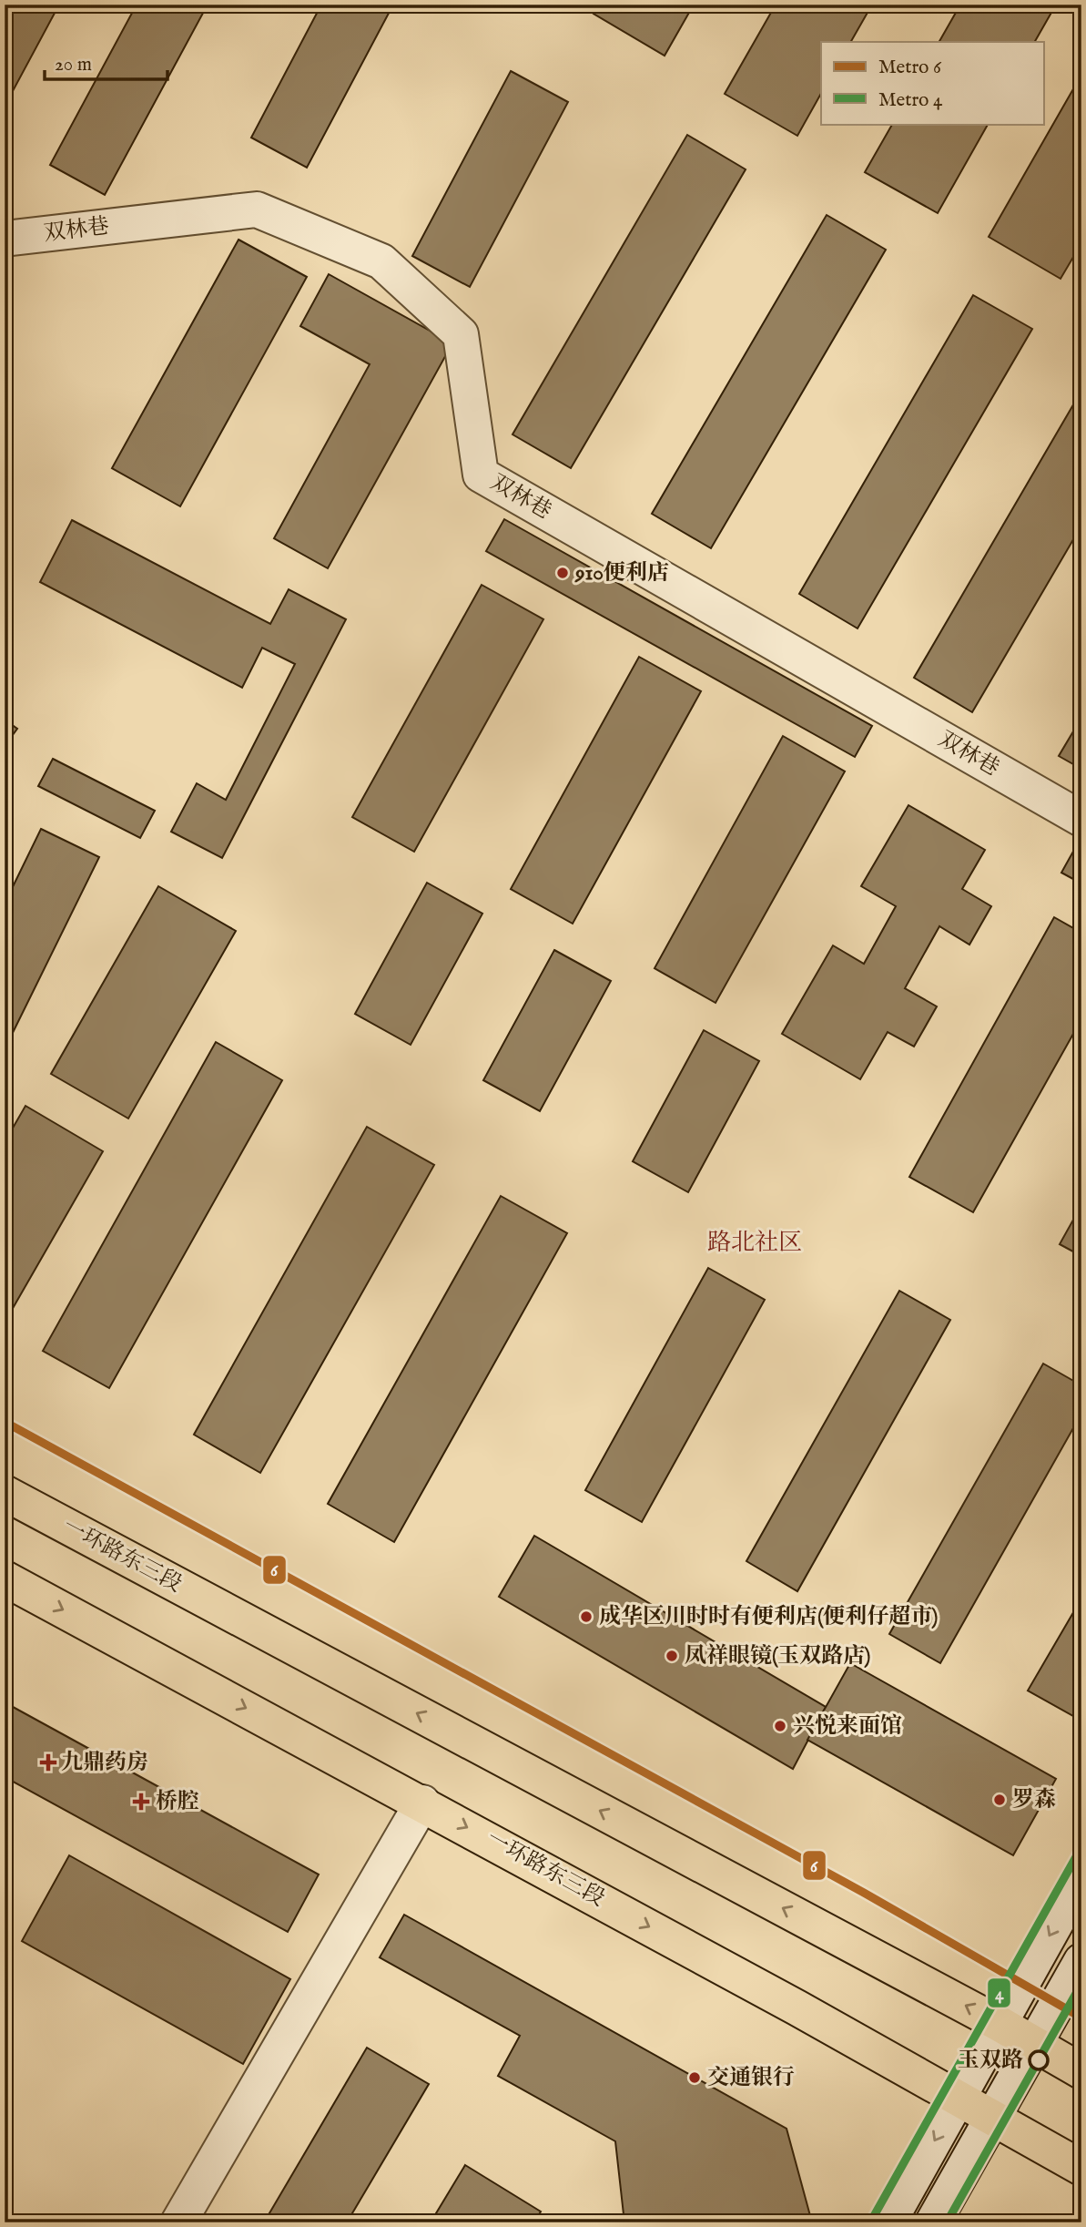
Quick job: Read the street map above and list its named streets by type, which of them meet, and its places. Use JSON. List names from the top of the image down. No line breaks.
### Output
{"streets":{"main road":["一环路东三段"],"street":["双林巷"]},"districts":["路北社区"],"places":{"other":["910便利店","成华区川时时有便利店(便利仔超市)","凤祥眼镜(玉双路店)","兴悦来面馆","罗森","玉双路","交通银行"],"health":["九鼎药房","桥腔"]},"lines":["metro line 6","metro line 4"],"legend":["Metro 6","Metro 4"],"scale_bar":"20 m"}
